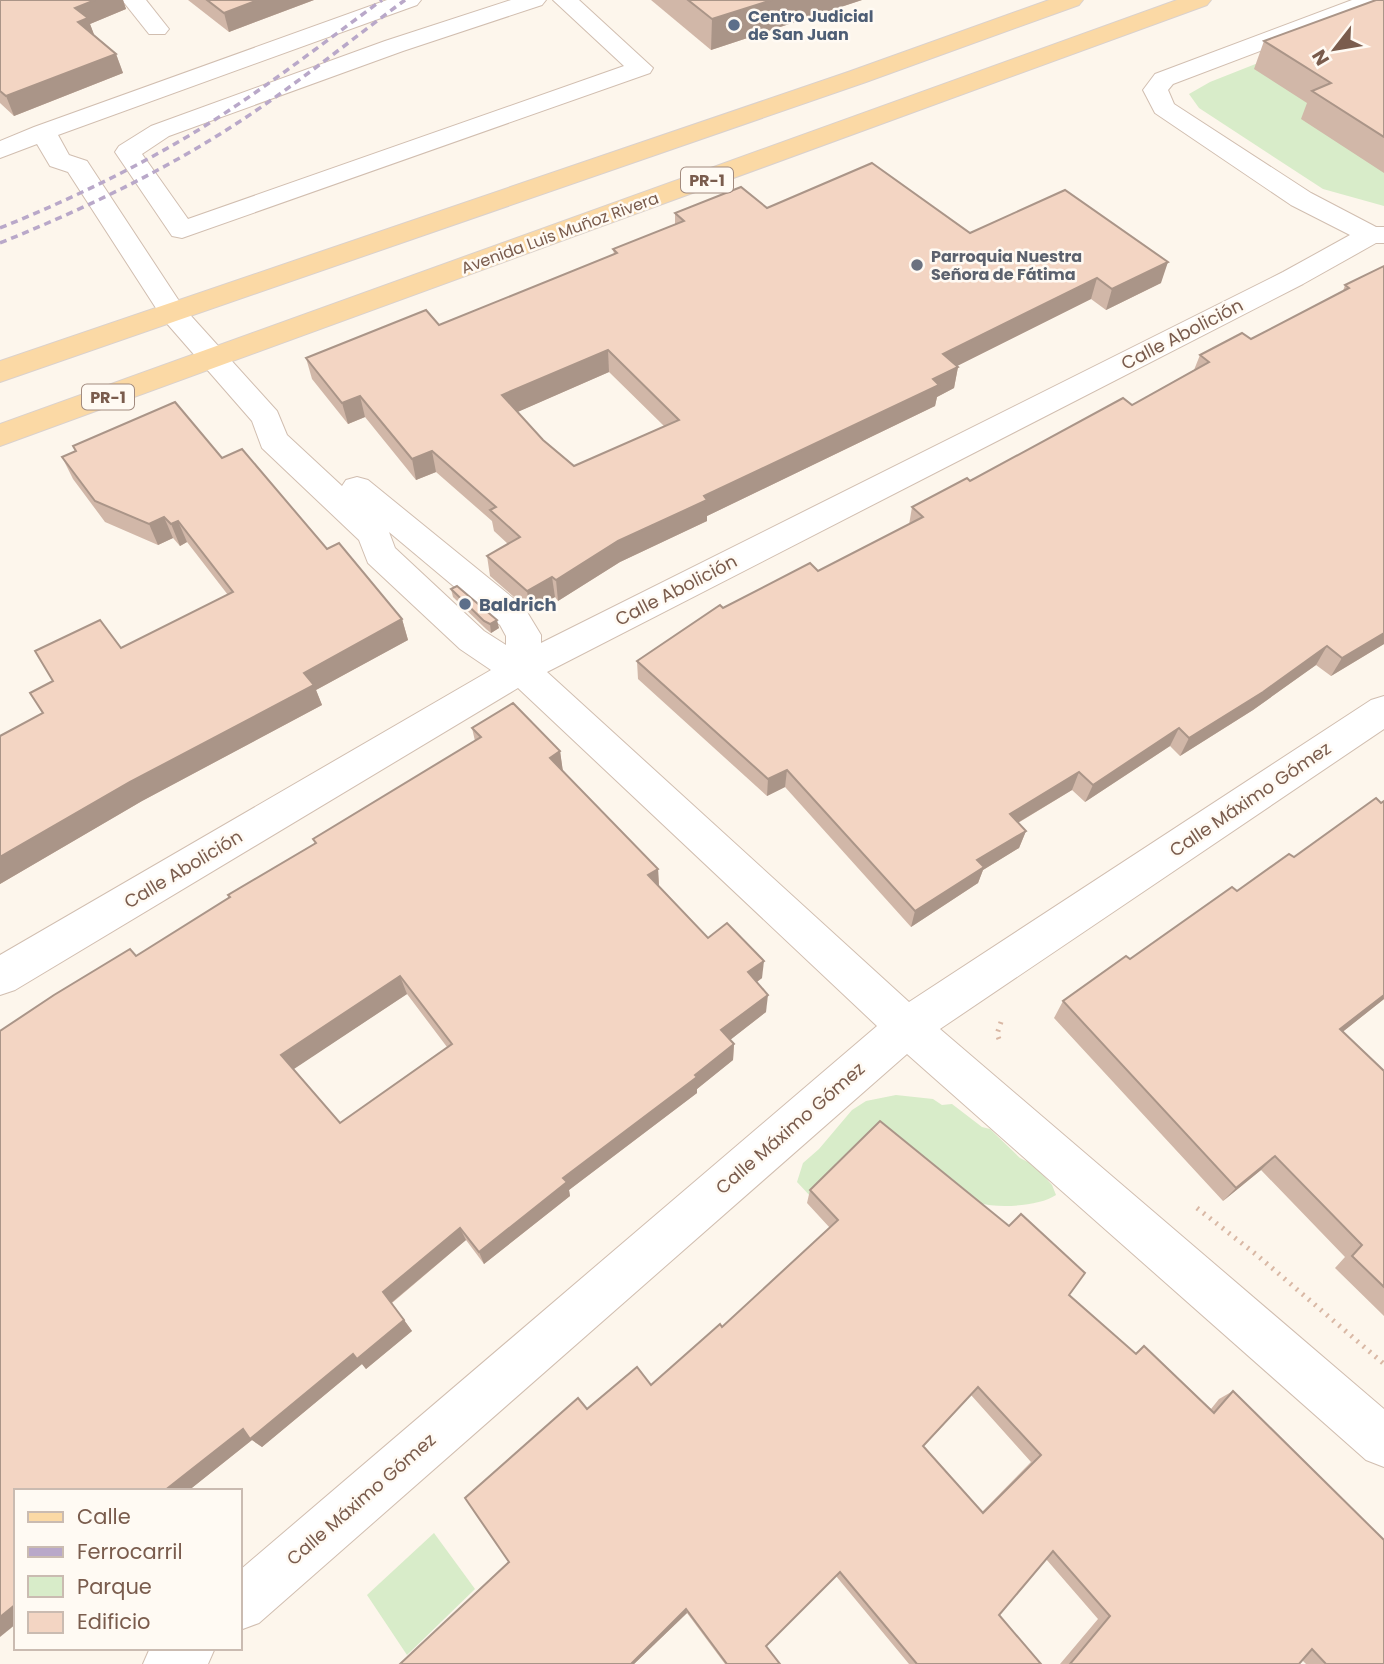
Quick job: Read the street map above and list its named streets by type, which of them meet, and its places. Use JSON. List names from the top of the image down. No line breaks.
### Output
{"streets":{"main road":["PR-1","Avenida Luis Muñoz Rivera"],"street":["Calle Abolición","Calle Máximo Gómez"]},"places":["Centro Judicial de San Juan","Parroquia Nuestra Señora de Fátima","Baldrich"],"legend":["Calle","Ferrocarril","Parque","Edificio"],"north":"bottom left"}
